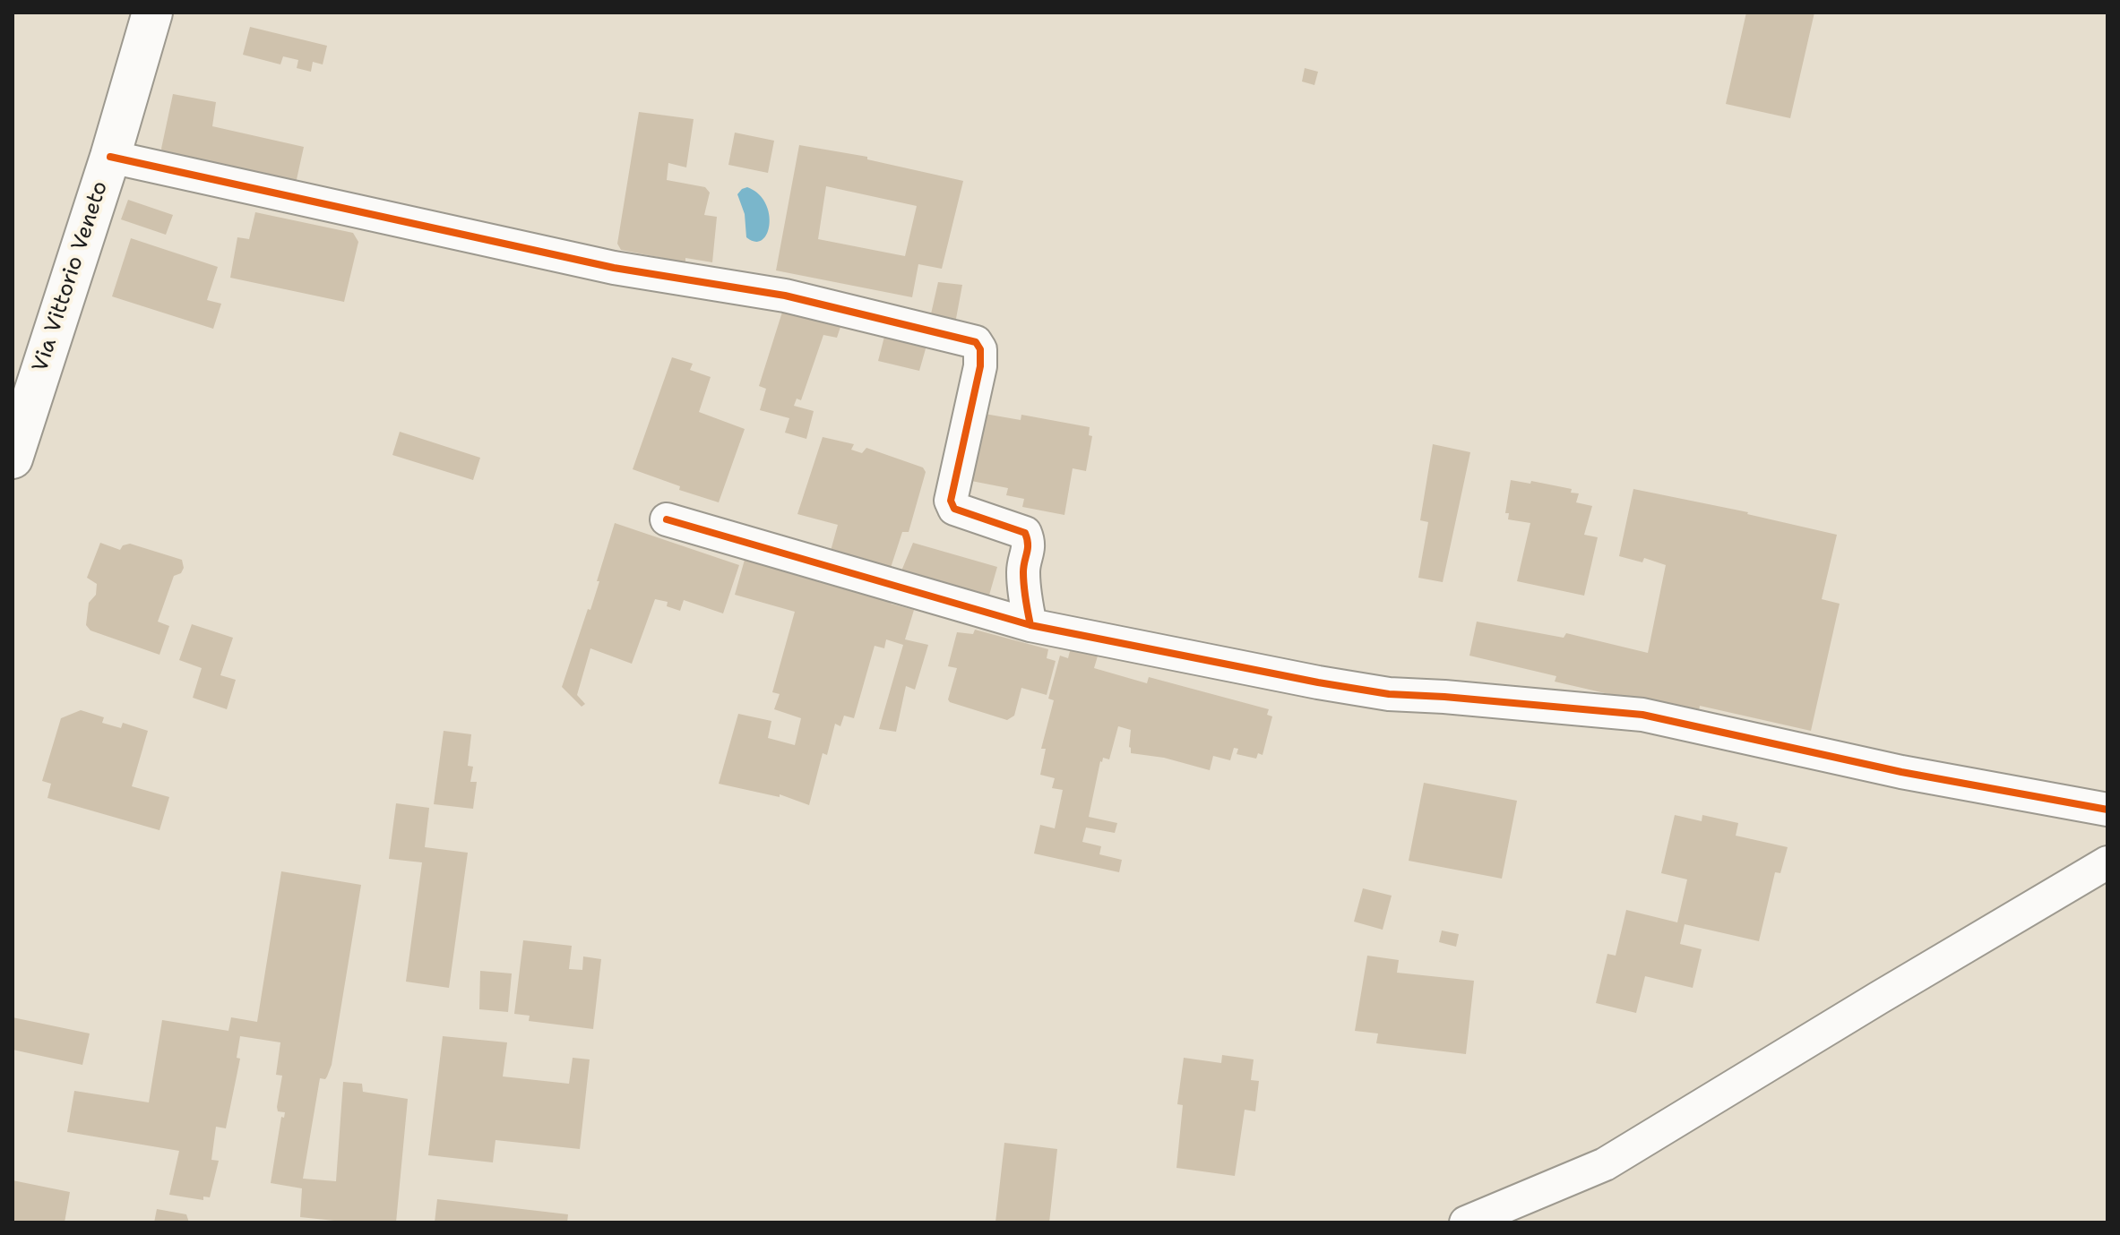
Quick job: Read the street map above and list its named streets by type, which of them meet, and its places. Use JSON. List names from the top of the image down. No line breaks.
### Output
{"streets":{"street":["Via Vittorio Veneto"]}}
